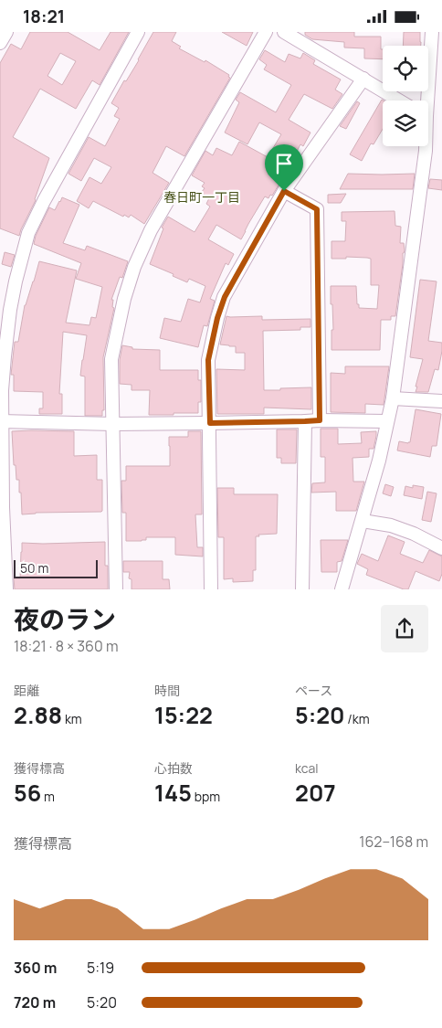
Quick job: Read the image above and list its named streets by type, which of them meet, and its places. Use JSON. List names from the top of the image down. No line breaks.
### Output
{"districts":["春日町一丁目"],"scale_bar":"50 m","page":{"status":"18:21","scale":"50 m","heading":["夜のラン","18:21 · 8 × 360 m"],"stats":[["距離","2.88 km"],["時間","15:22"],["ペース","5:20 /km"],["獲得標高","56 m"],["心拍数","145 bpm"],["kcal","207"]],"chart":["獲得標高","162–168 m"],"list":[{"name":"360 m","note":"5:19"},{"name":"720 m","note":"5:20"}]}}
